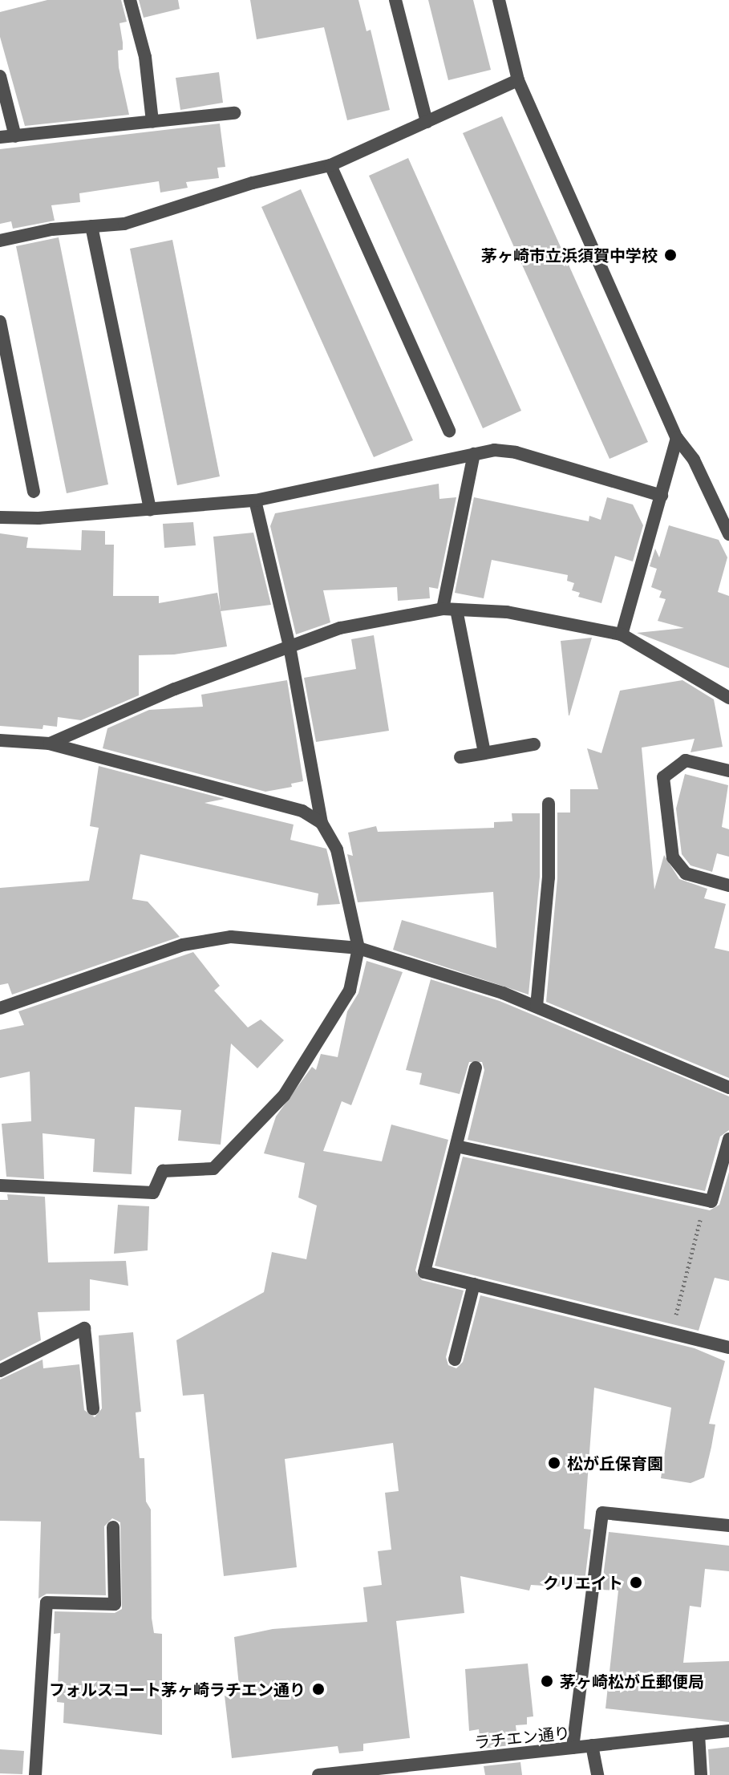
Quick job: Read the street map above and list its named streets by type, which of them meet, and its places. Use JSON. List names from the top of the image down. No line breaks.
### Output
{"streets":{"street":["ラチエン通り"]},"places":["茅ヶ崎市立浜須賀中学校","松が丘保育園","クリエイト","茅ヶ崎松が丘郵便局","フォルスコート茅ヶ崎ラチエン通り"]}
